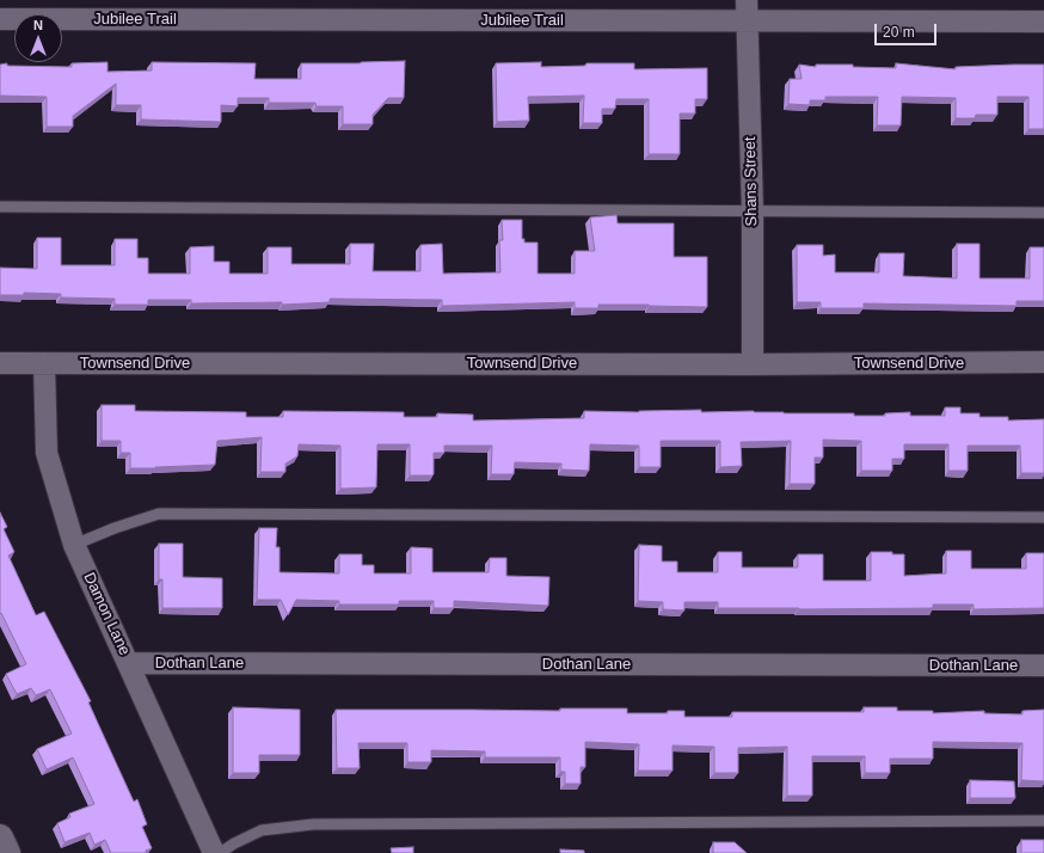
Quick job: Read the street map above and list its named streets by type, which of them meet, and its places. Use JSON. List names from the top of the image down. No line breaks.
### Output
{"streets":{"street":["Jubilee Trail","Shans Street","Townsend Drive","Damon Lane","Dothan Lane"]},"crossings":[["Jubilee Trail","Shans Street"],["Shans Street","Townsend Drive"],["Townsend Drive","Damon Lane"],["Damon Lane","Dothan Lane"]],"scale_bar":"20 m","north":"top"}
